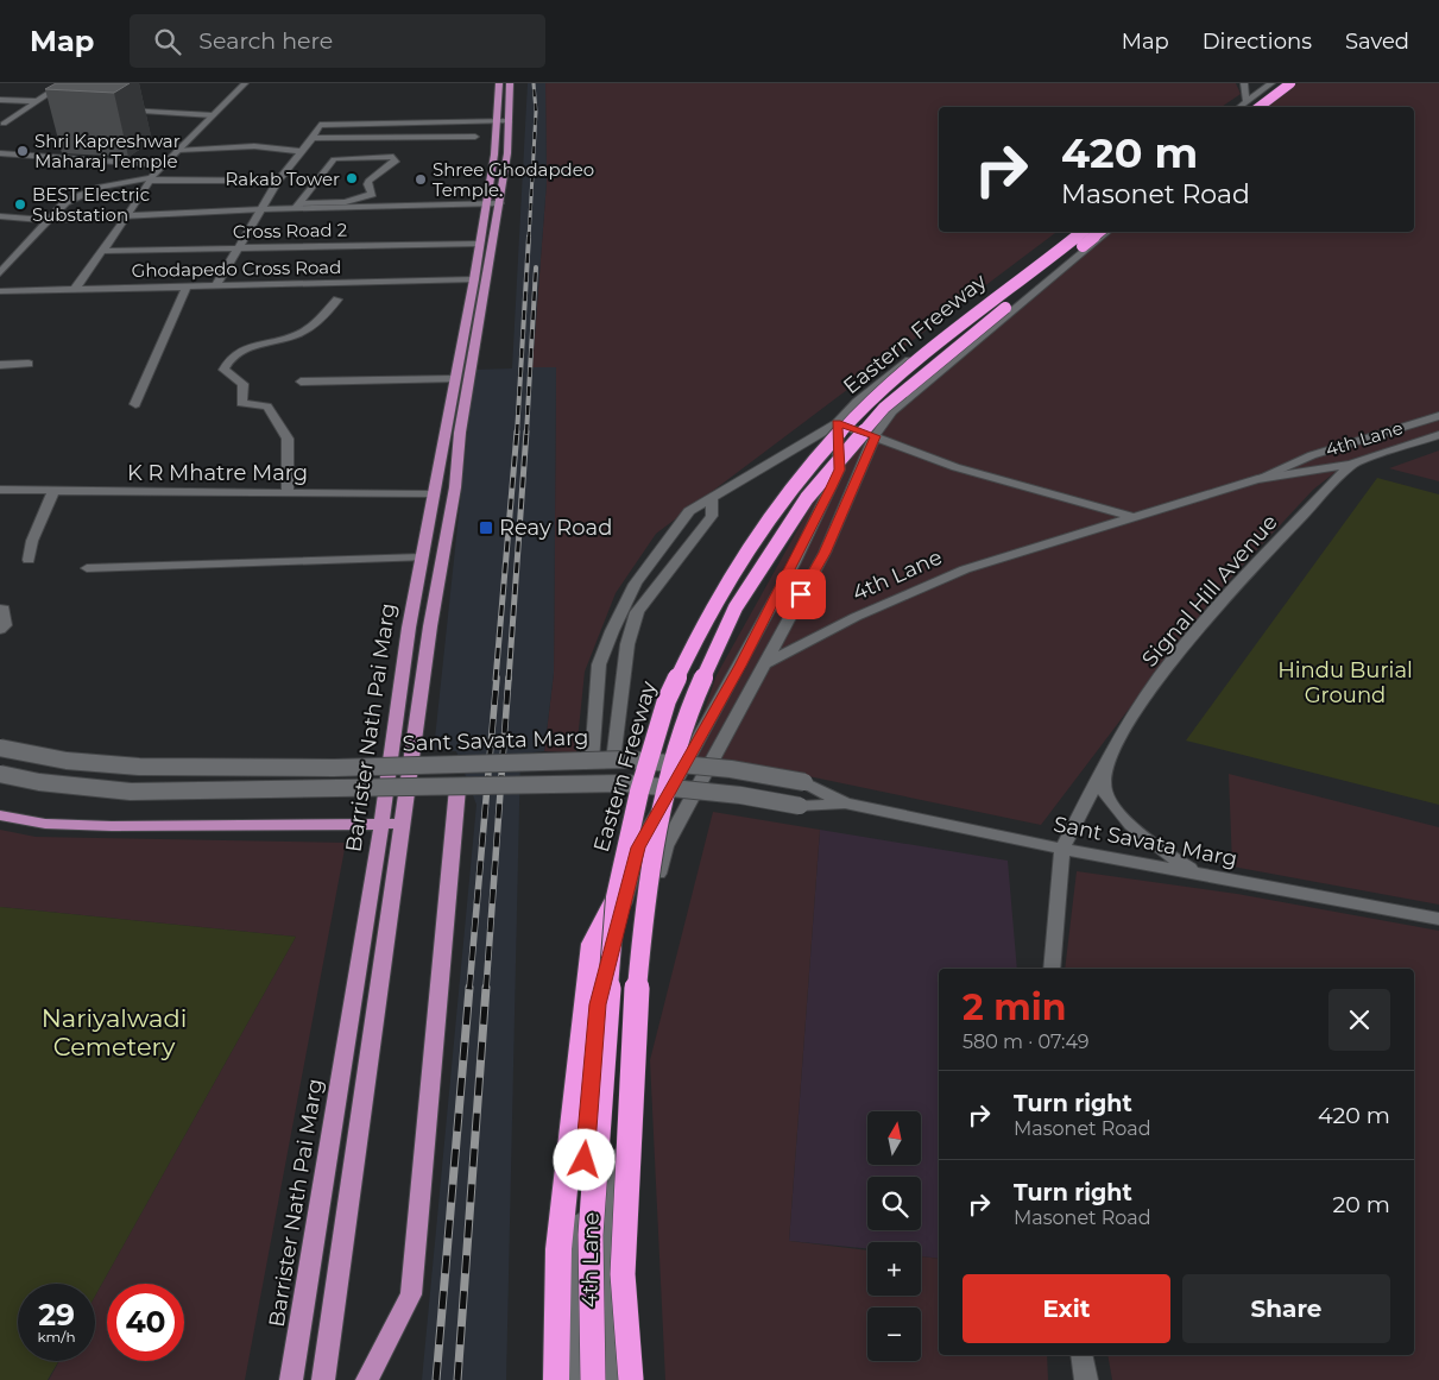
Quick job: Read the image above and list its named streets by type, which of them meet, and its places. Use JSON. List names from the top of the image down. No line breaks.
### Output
{"streets":{"highway":["Eastern Freeway"],"main road":["Barrister Nath Pai Marg"],"street":["Cross Road 2","Ghodapedo Cross Road","4th Lane","K R Mhatre Marg","Signal Hill Avenue","Sant Savata Marg"]},"crossings":[["Cross Road 2","Barrister Nath Pai Marg"],["Ghodapedo Cross Road","Barrister Nath Pai Marg"],["4th Lane","Signal Hill Avenue"],["K R Mhatre Marg","Barrister Nath Pai Marg"],["Signal Hill Avenue","Sant Savata Marg"]],"parks":["Hindu Burial Ground","Nariyalwadi Cemetery"],"places":{"other":["Shri Kapreshwar Maharaj Temple","Rakab Tower","Shree Ghodapdeo Temple.","BEST Electric Substation"],"transit":["Reay Road"]},"north":"top","page":{"header":"Map","search":"Search here","nav":["Map","Directions","Saved"],"turn":["420 m","Masonet Road"],"heading":["2 min","580 m · 07:49"],"list":[{"name":"Turn right","note":"Masonet Road","value":"420 m"},{"name":"Turn right","note":"Masonet Road","value":"20 m"}],"map_buttons":["+","−"],"buttons":["Exit","Share"],"speed":"29 km/h","limit":"40"}}
